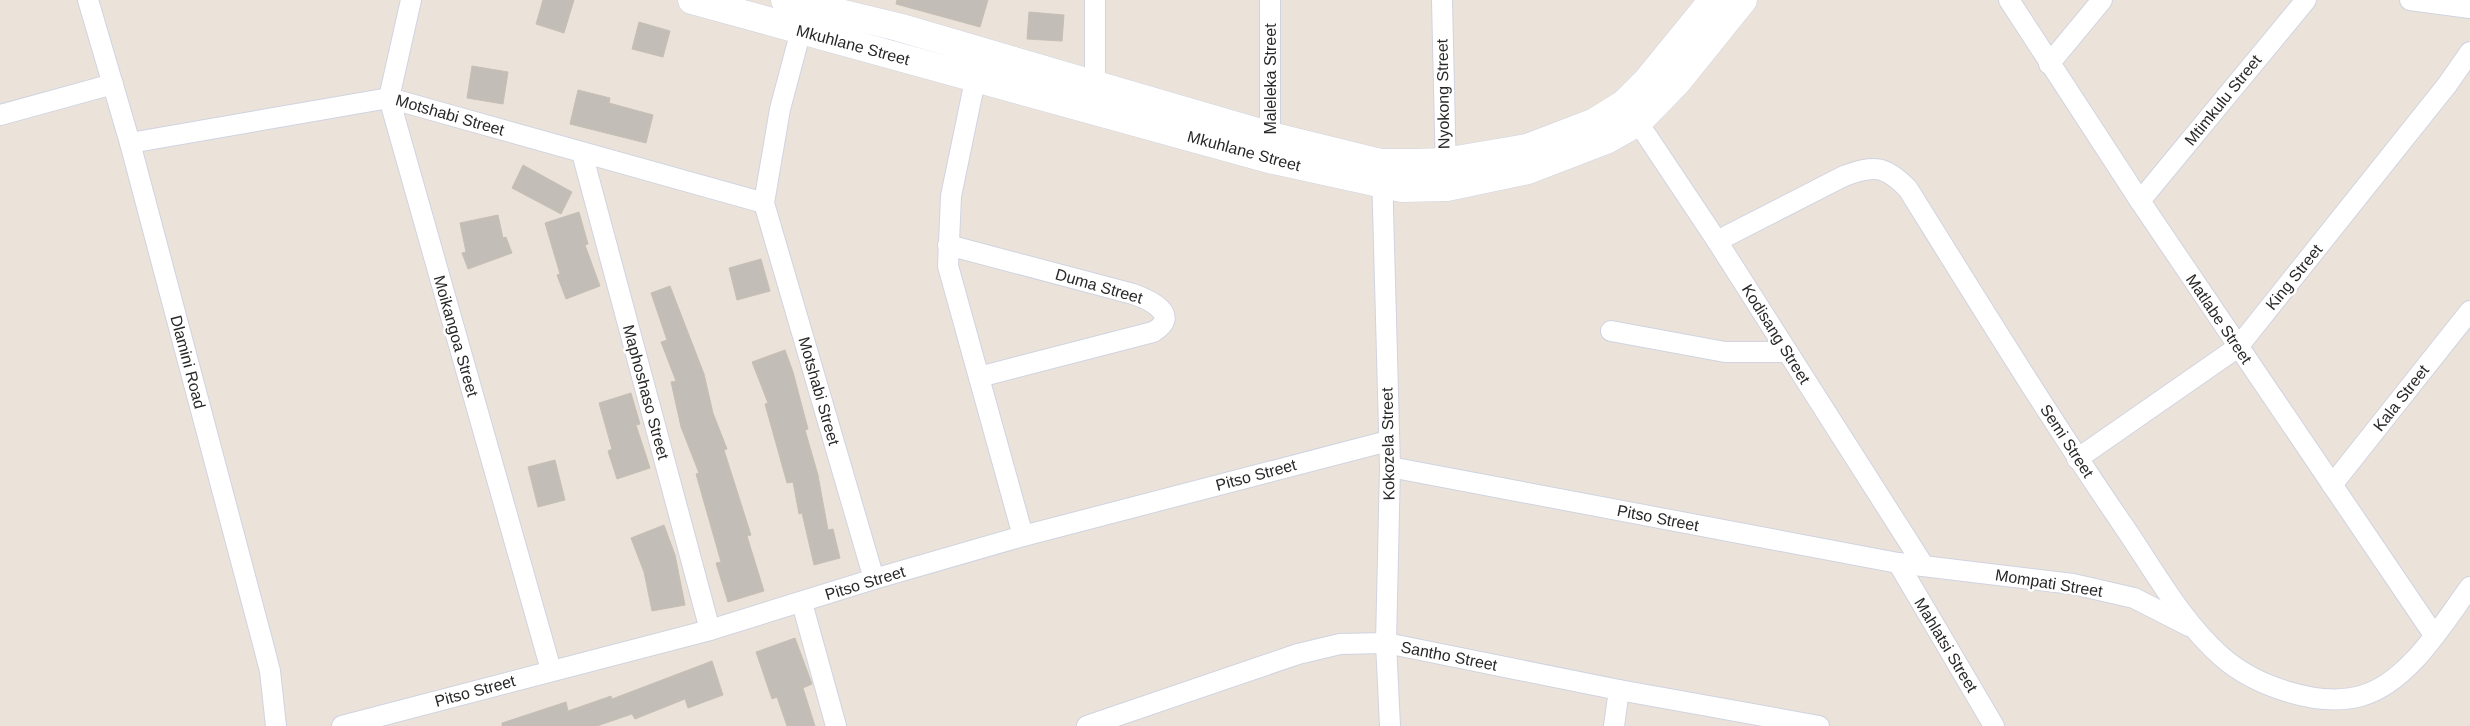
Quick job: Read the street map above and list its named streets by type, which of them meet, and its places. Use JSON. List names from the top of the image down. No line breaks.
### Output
{"streets":{"street":["Mkuhlane Street","Maleleka Street","Nyokong Street","Mtimkulu Street","Motshabi Street","King Street","Duma Street","Matlabe Street","Kodisang Street","Moikangoa Street","Dlamini Road","Maphoshaso Street","Kala Street","Semi Street","Kokozela Street","Pitso Street","Mompati Street","Mahlatsi Street","Santho Street"]},"crossings":[["Mkuhlane Street","Maleleka Street"],["Mkuhlane Street","Nyokong Street"],["Mkuhlane Street","Motshabi Street"],["Mkuhlane Street","Kodisang Street"],["Mkuhlane Street","Kokozela Street"],["Mtimkulu Street","Matlabe Street"],["Motshabi Street","Moikangoa Street"],["Motshabi Street","Dlamini Road"],["Motshabi Street","Maphoshaso Street"],["Motshabi Street","Pitso Street"],["King Street","Matlabe Street"],["King Street","Semi Street"],["Matlabe Street","Kala Street"],["Matlabe Street","Semi Street"],["Kodisang Street","Semi Street"],["Kodisang Street","Mompati Street"],["Moikangoa Street","Pitso Street"],["Maphoshaso Street","Pitso Street"],["Semi Street","Mompati Street"],["Kokozela Street","Pitso Street"],["Kokozela Street","Santho Street"],["Pitso Street","Mompati Street"],["Pitso Street","Mahlatsi Street"],["Mompati Street","Mahlatsi Street"]]}
